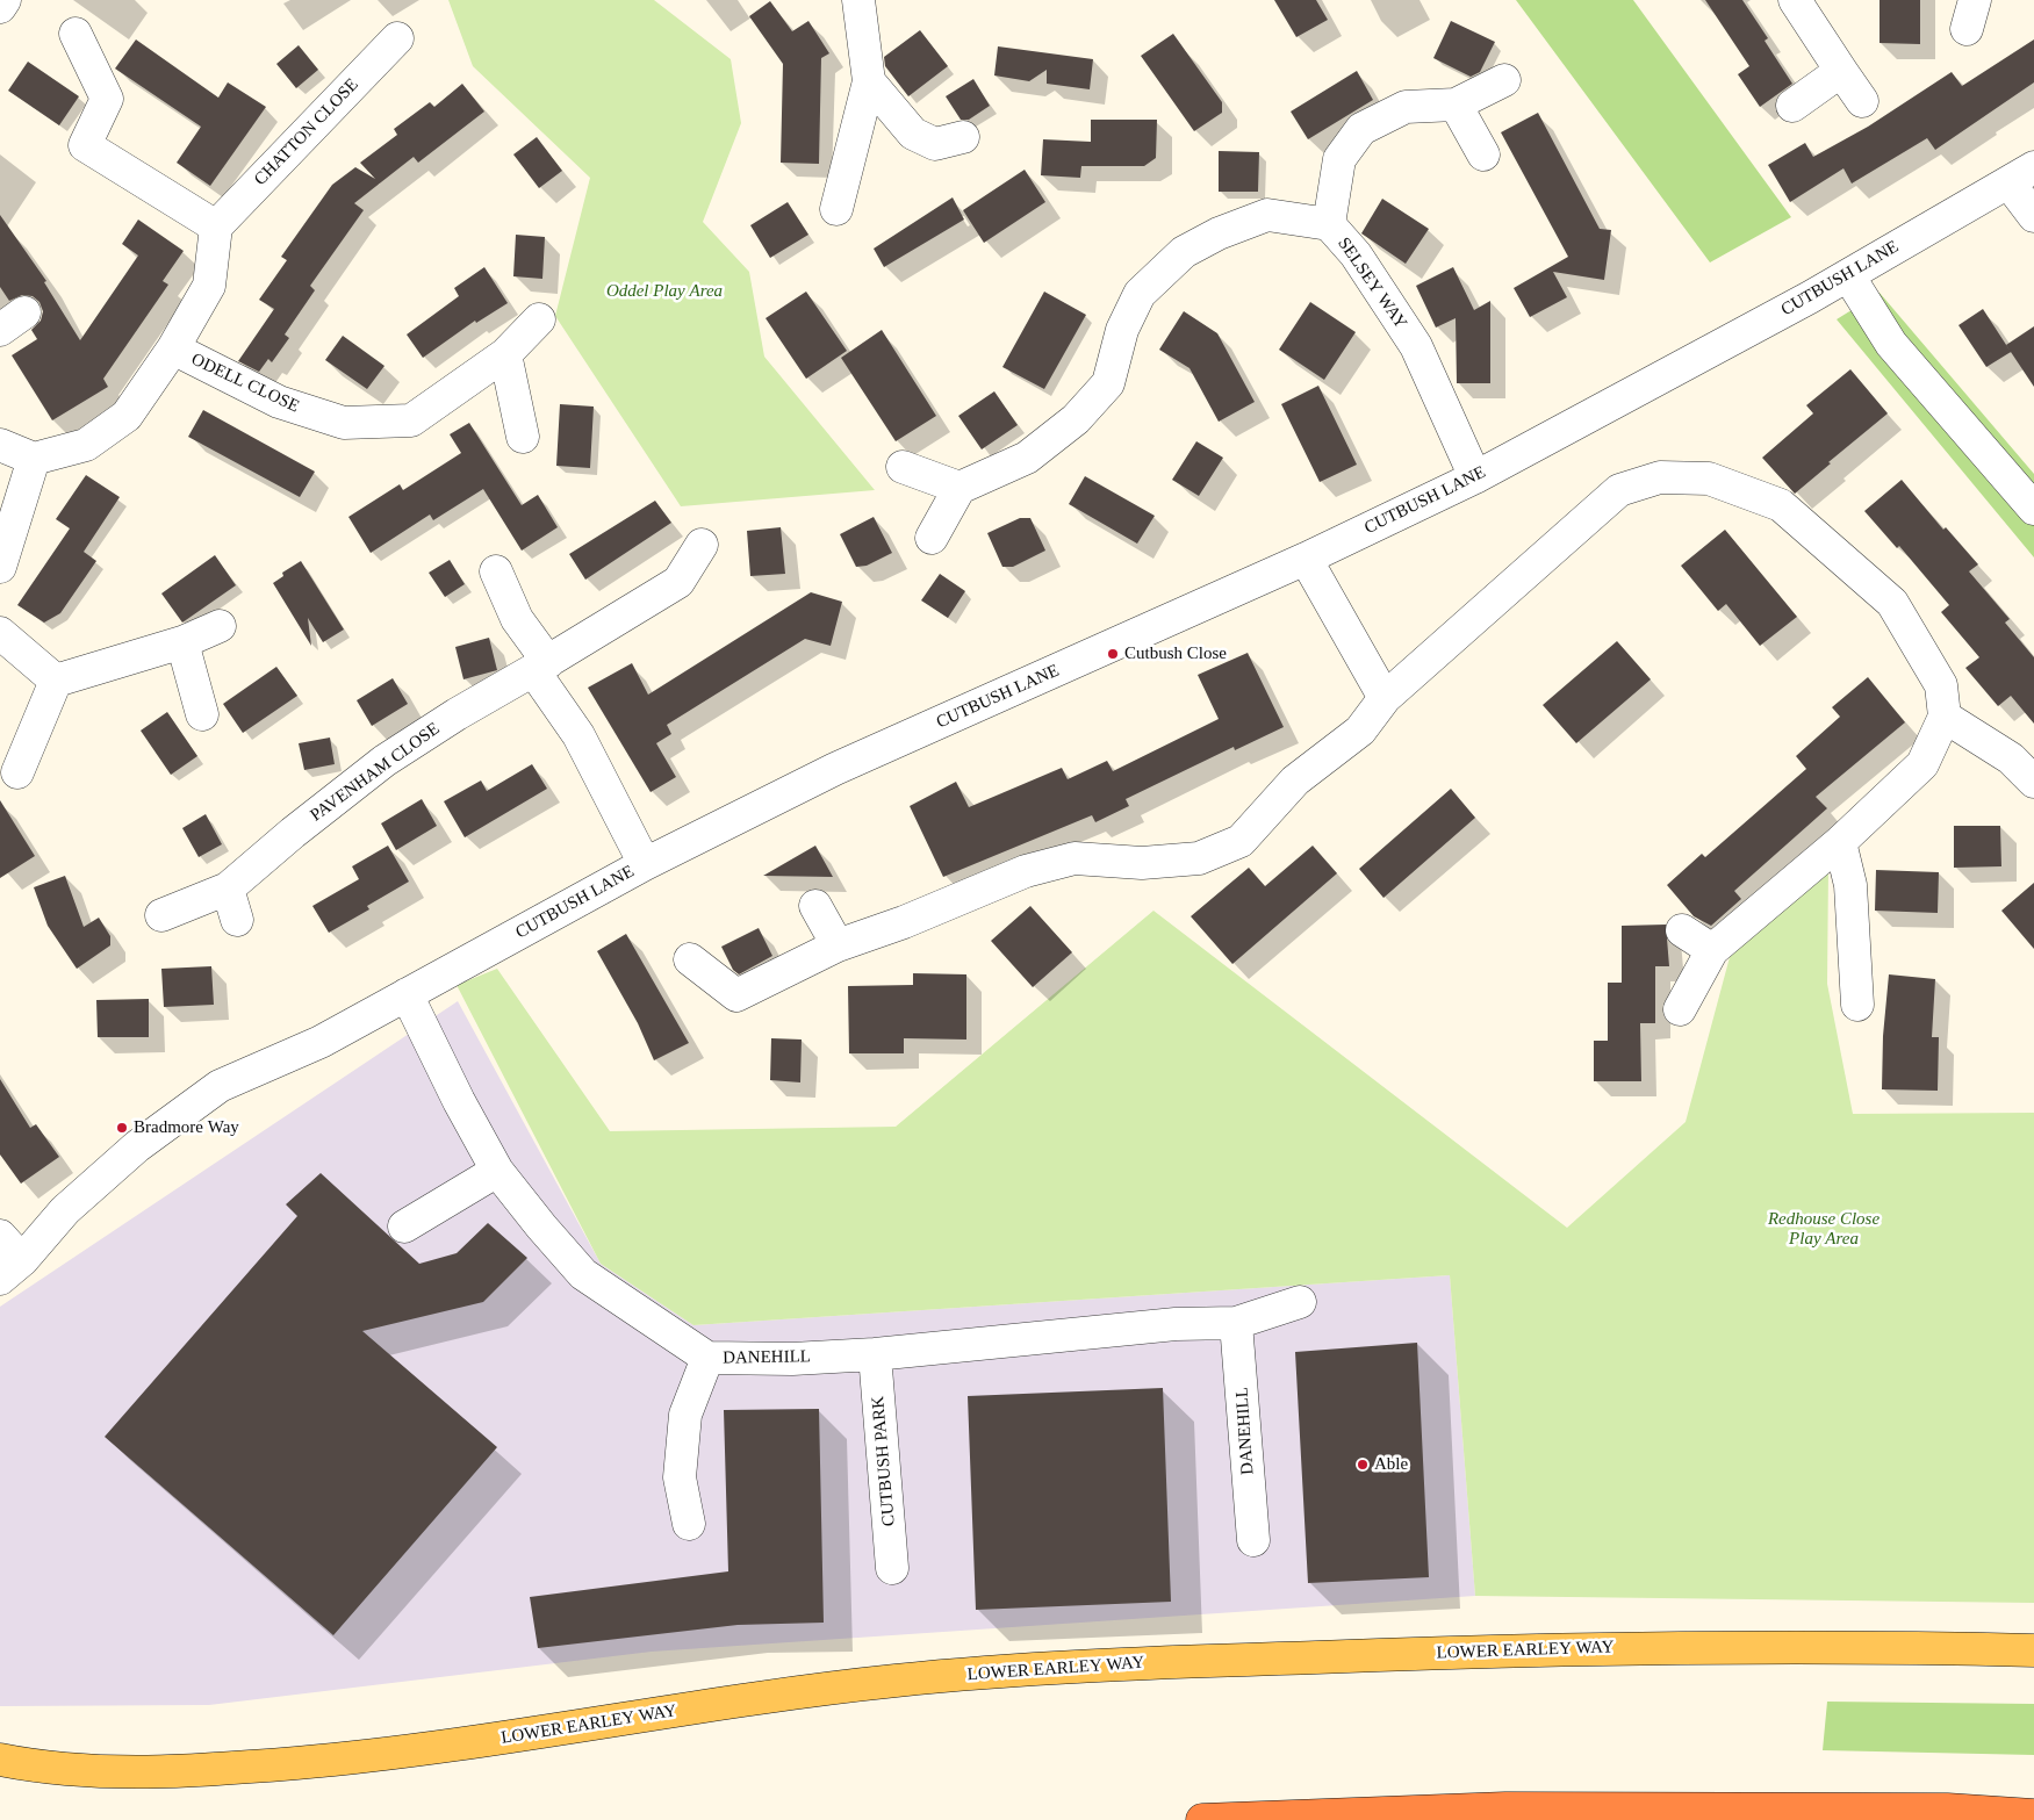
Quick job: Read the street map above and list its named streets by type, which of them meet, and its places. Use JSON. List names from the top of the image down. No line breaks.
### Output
{"streets":{"main road":["LOWER EARLEY WAY"],"street":["CHATTON CLOSE","CUTBUSH LANE","SELSEY WAY","ODELL CLOSE","PAVENHAM CLOSE","DANEHILL","CUTBUSH PARK"]},"crossings":[["CUTBUSH LANE","SELSEY WAY"],["CUTBUSH LANE","DANEHILL"],["DANEHILL","CUTBUSH PARK"]],"parks":["Oddel Play Area","Redhouse Close Play Area"],"places":["Cutbush Close","Bradmore Way","Able"]}
